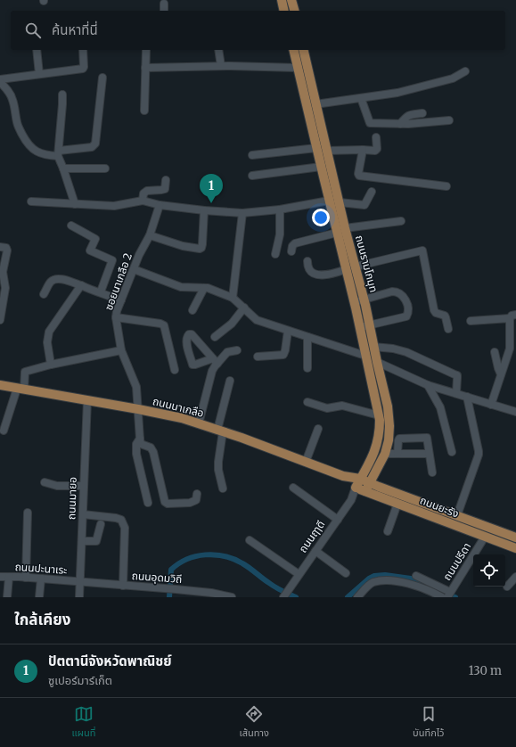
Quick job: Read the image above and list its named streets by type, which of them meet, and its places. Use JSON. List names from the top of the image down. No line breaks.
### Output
{"streets":{"main road":["ถนนรามโกมุท","ถนนนาเกลือ","ถนนยะรัง"],"street":["ซอยนาเกลือ 2","ถนนมายอ","ถนนฤๅดี","ถนนปรีดา","ถนนปะนาเระ","ถนนอุดมวิถี"]},"crossings":[["ถนนรามโกมุท","ถนนนาเกลือ"],["ถนนรามโกมุท","ถนนยะรัง"],["ถนนรามโกมุท","ถนนฤๅดี"],["ซอยนาเกลือ 2","ถนนนาเกลือ"],["ถนนนาเกลือ","ถนนมายอ"],["ถนนนาเกลือ","ถนนยะรัง"],["ถนนนาเกลือ","ถนนฤๅดี"],["ถนนมายอ","ถนนปะนาเระ"],["ถนนมายอ","ถนนอุดมวิถี"],["ถนนยะรัง","ถนนฤๅดี"],["ถนนยะรัง","ถนนปรีดา"],["ถนนปะนาเระ","ถนนอุดมวิถี"]],"page":{"search":"ค้นหาที่นี่","pins":"1","heading":"ใกล้เคียง","list":[{"mark":"1","name":"ปัตตานีจังหวัดพาณิชย์","note":"ซูเปอร์มาร์เก็ต","value":"130 m"}],"nav":["แผนที่","เส้นทาง","บันทึกไว้"]}}
